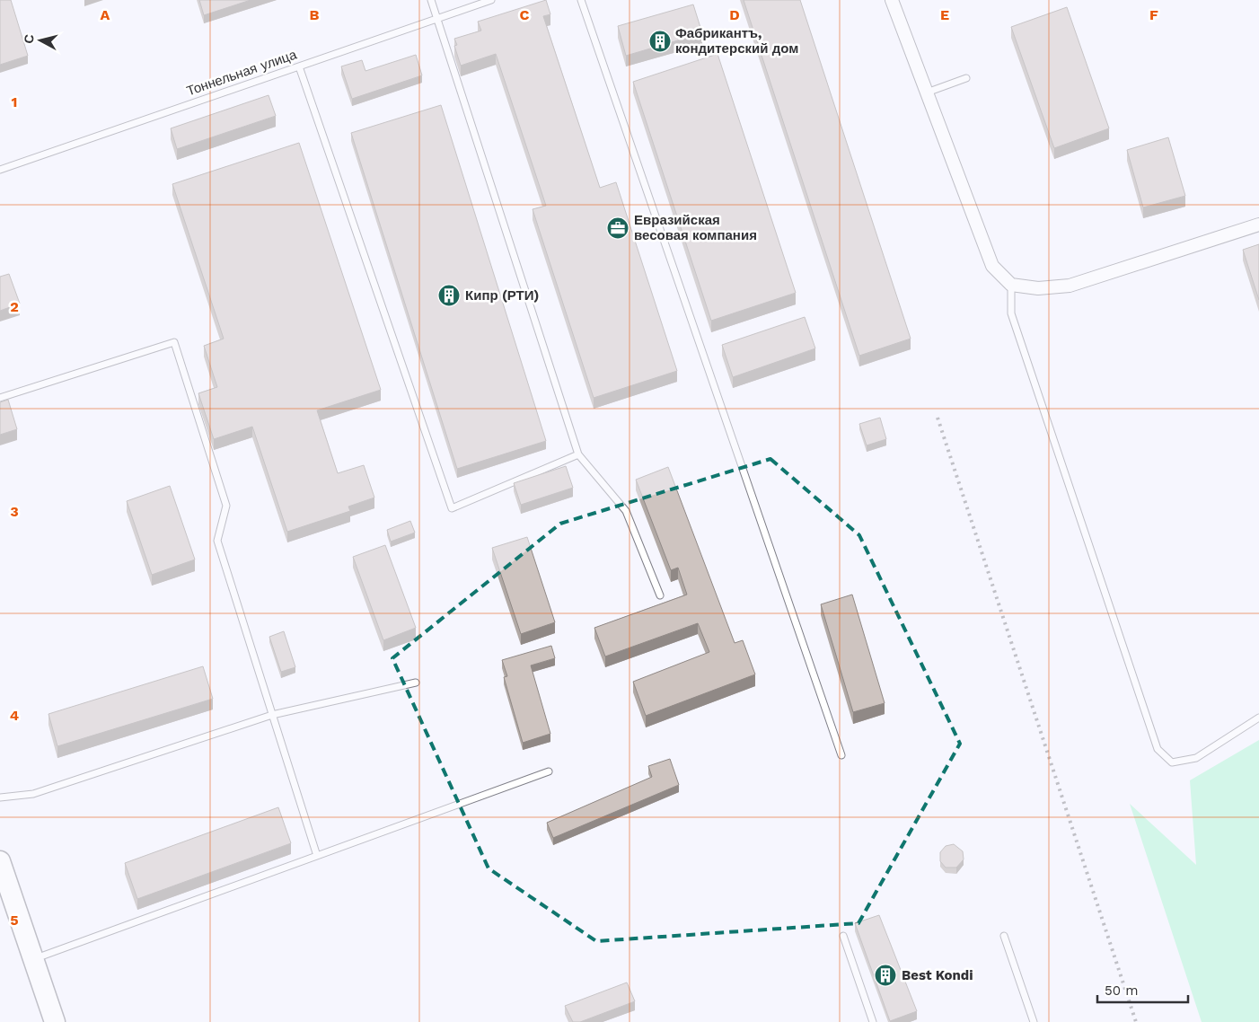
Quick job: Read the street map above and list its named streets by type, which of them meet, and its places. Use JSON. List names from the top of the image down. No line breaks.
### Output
{"streets":{"lane":["Тоннельная улица"]},"places":{"building":["Фабрикантъ, кондитерский дом","Кипр (РТИ)","Best Kondi"],"office":["Евразийская весовая компания"]},"scale_bar":"50 m","north":"left","grid":{"columns":["A","B","C","D","E","F"],"rows":["1","2","3","4","5"]}}
